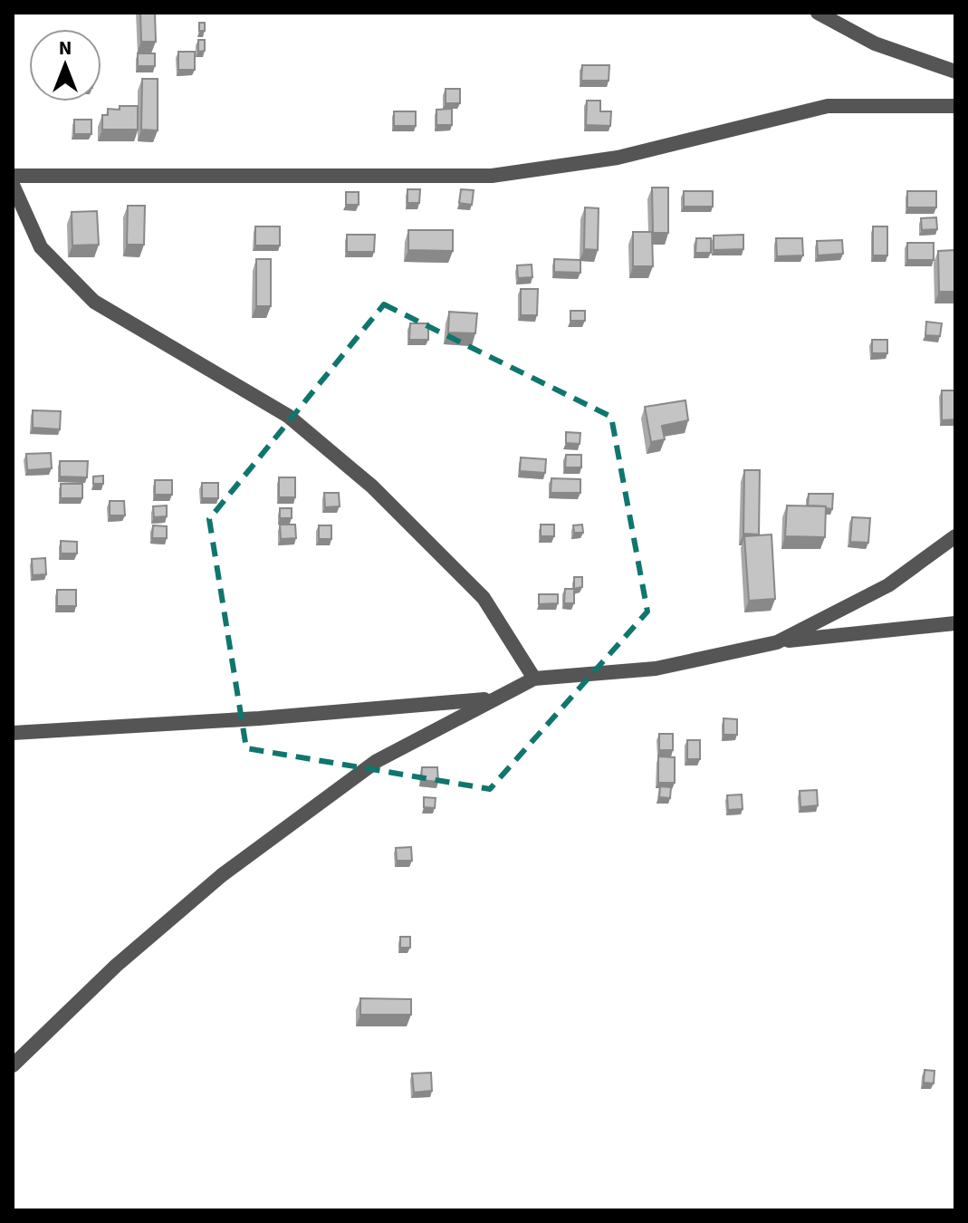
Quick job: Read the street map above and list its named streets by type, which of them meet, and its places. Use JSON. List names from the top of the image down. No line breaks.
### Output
{"north":"top"}
